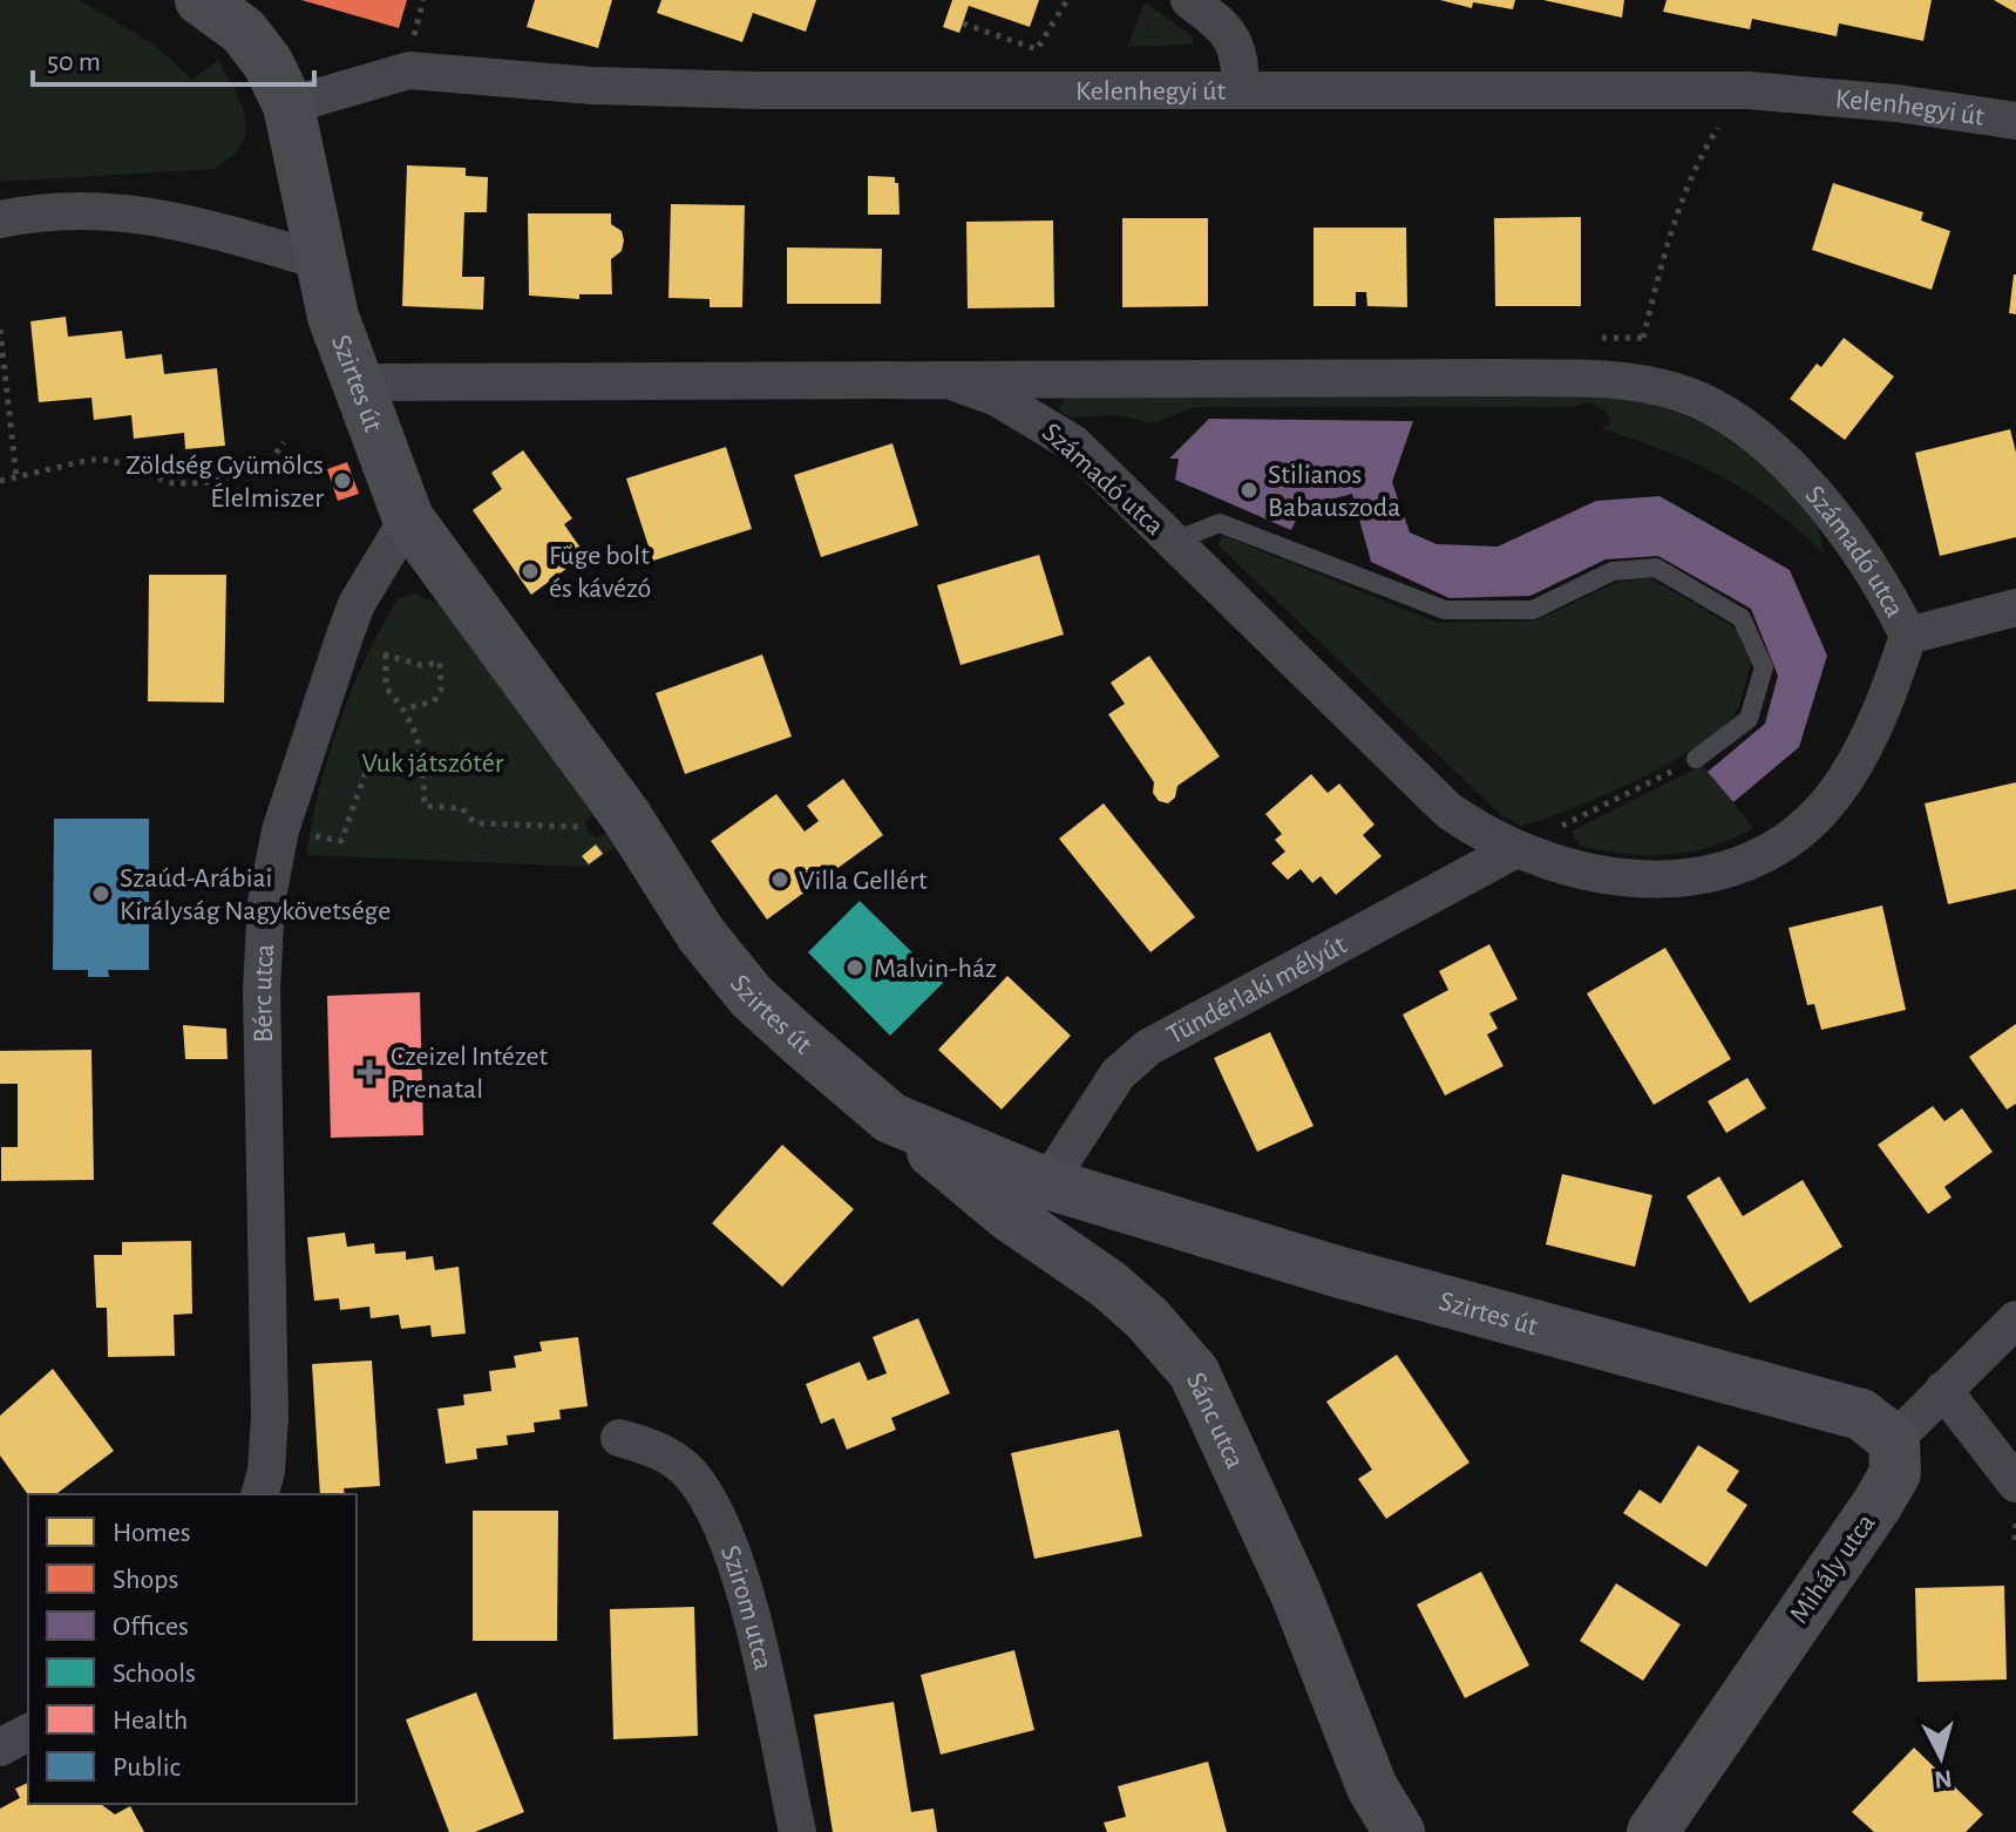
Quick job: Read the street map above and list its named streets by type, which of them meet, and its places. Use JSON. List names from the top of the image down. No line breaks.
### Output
{"streets":{"street":["Kelenhegyi út","Szirtes út","Számadó utca","Tündérlaki mélyút","Bérc utca","Sánc utca","Mihály utca","Szirom utca"]},"crossings":[["Szirtes út","Számadó utca"],["Szirtes út","Tündérlaki mélyút"],["Szirtes út","Bérc utca"],["Szirtes út","Sánc utca"],["Szirtes út","Mihály utca"],["Számadó utca","Tündérlaki mélyút"]],"parks":["Vuk játszótér"],"places":{"other":["Zöldség Gyümölcs Élelmiszer","Stilianos Babauszoda","Füge bolt és kávézó","Villa Gellért","Szaúd-Arábiai Királyság Nagykövetsége","Malvin-ház"],"health":["Czeizel Intézet Prenatal"]},"legend":["Homes","Shops","Offices","Schools","Health","Public"],"scale_bar":"50 m","north":"bottom"}
